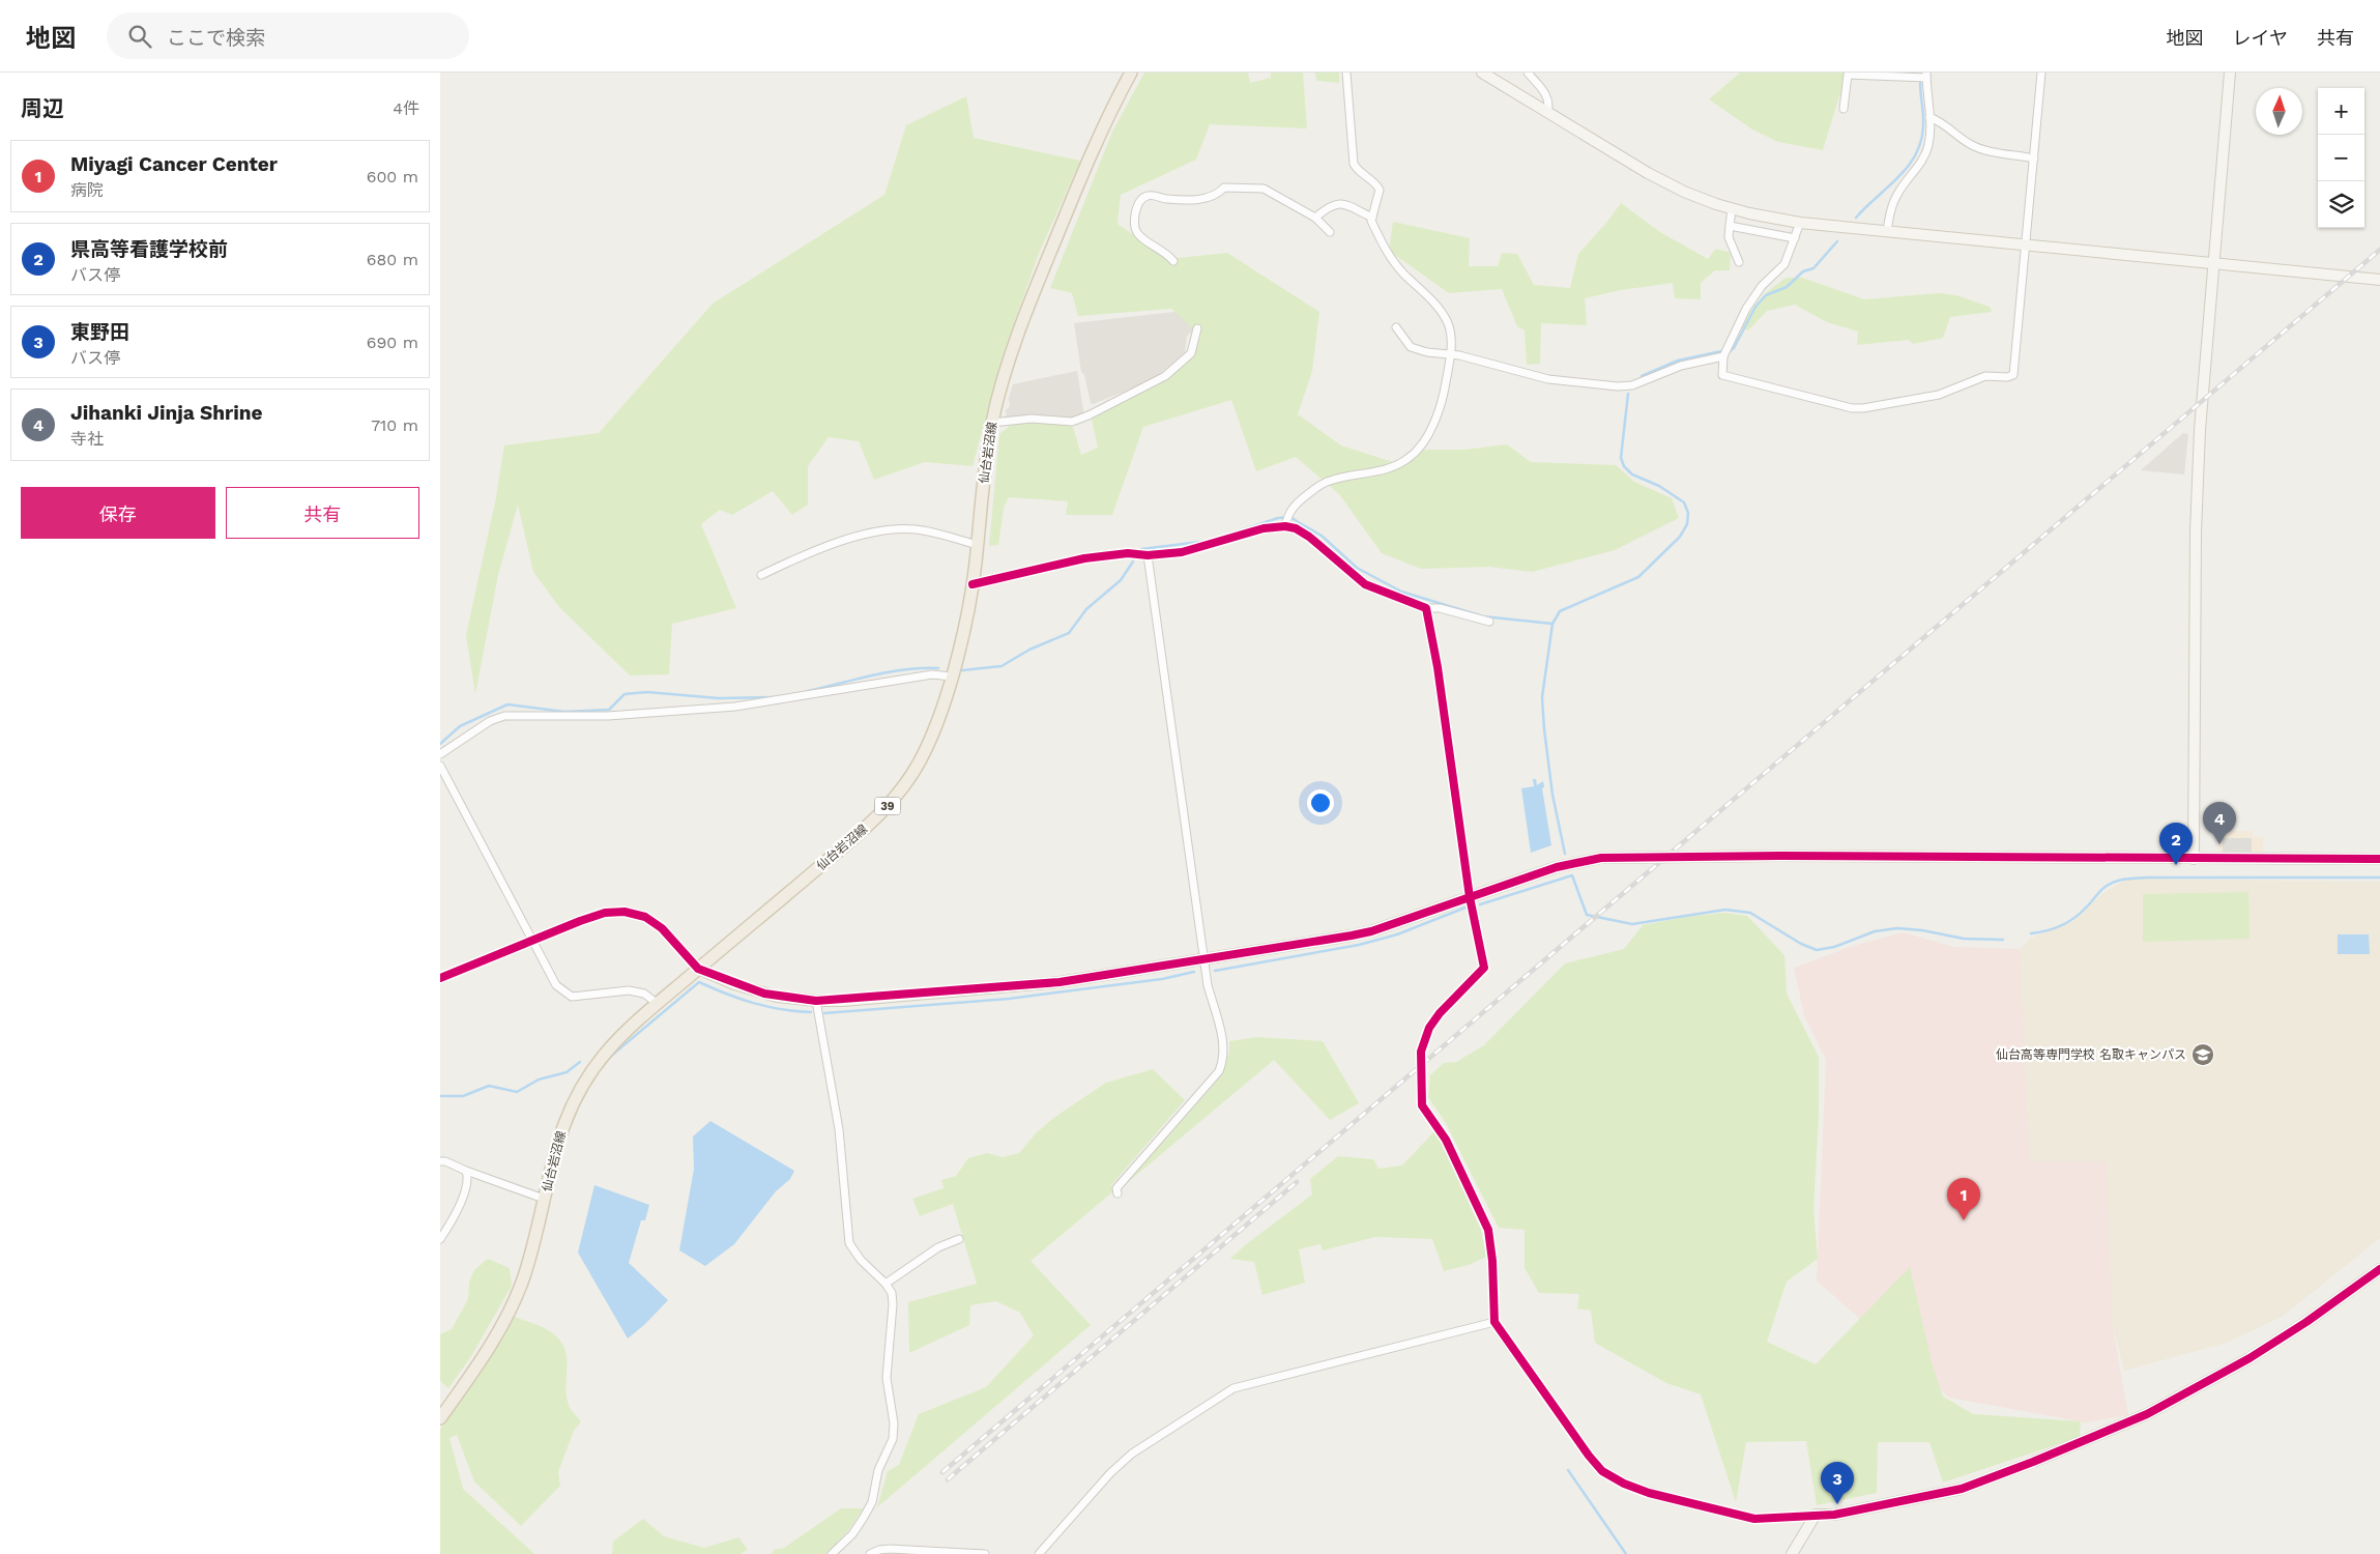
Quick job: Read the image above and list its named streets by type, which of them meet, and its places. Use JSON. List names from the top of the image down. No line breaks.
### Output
{"streets":{"main road":["仙台岩沼線","39"]},"places":{"school or university":["仙台高等専門学校 名取キャンパス"]},"north":"top","page":{"header":"地図","search":"ここで検索","nav":["地図","レイヤ","共有"],"heading":["周辺","4件"],"map_buttons":["+","−"],"list":[{"mark":"1","name":"Miyagi Cancer Center","note":"病院","value":"600 m"},{"mark":"2","name":"県高等看護学校前","note":"バス停","value":"680 m"},{"mark":"3","name":"東野田","note":"バス停","value":"690 m"},{"mark":"4","name":"Jihanki Jinja Shrine","note":"寺社","value":"710 m"}],"buttons":["保存","共有"],"pins":["4","2","1","3"]}}
